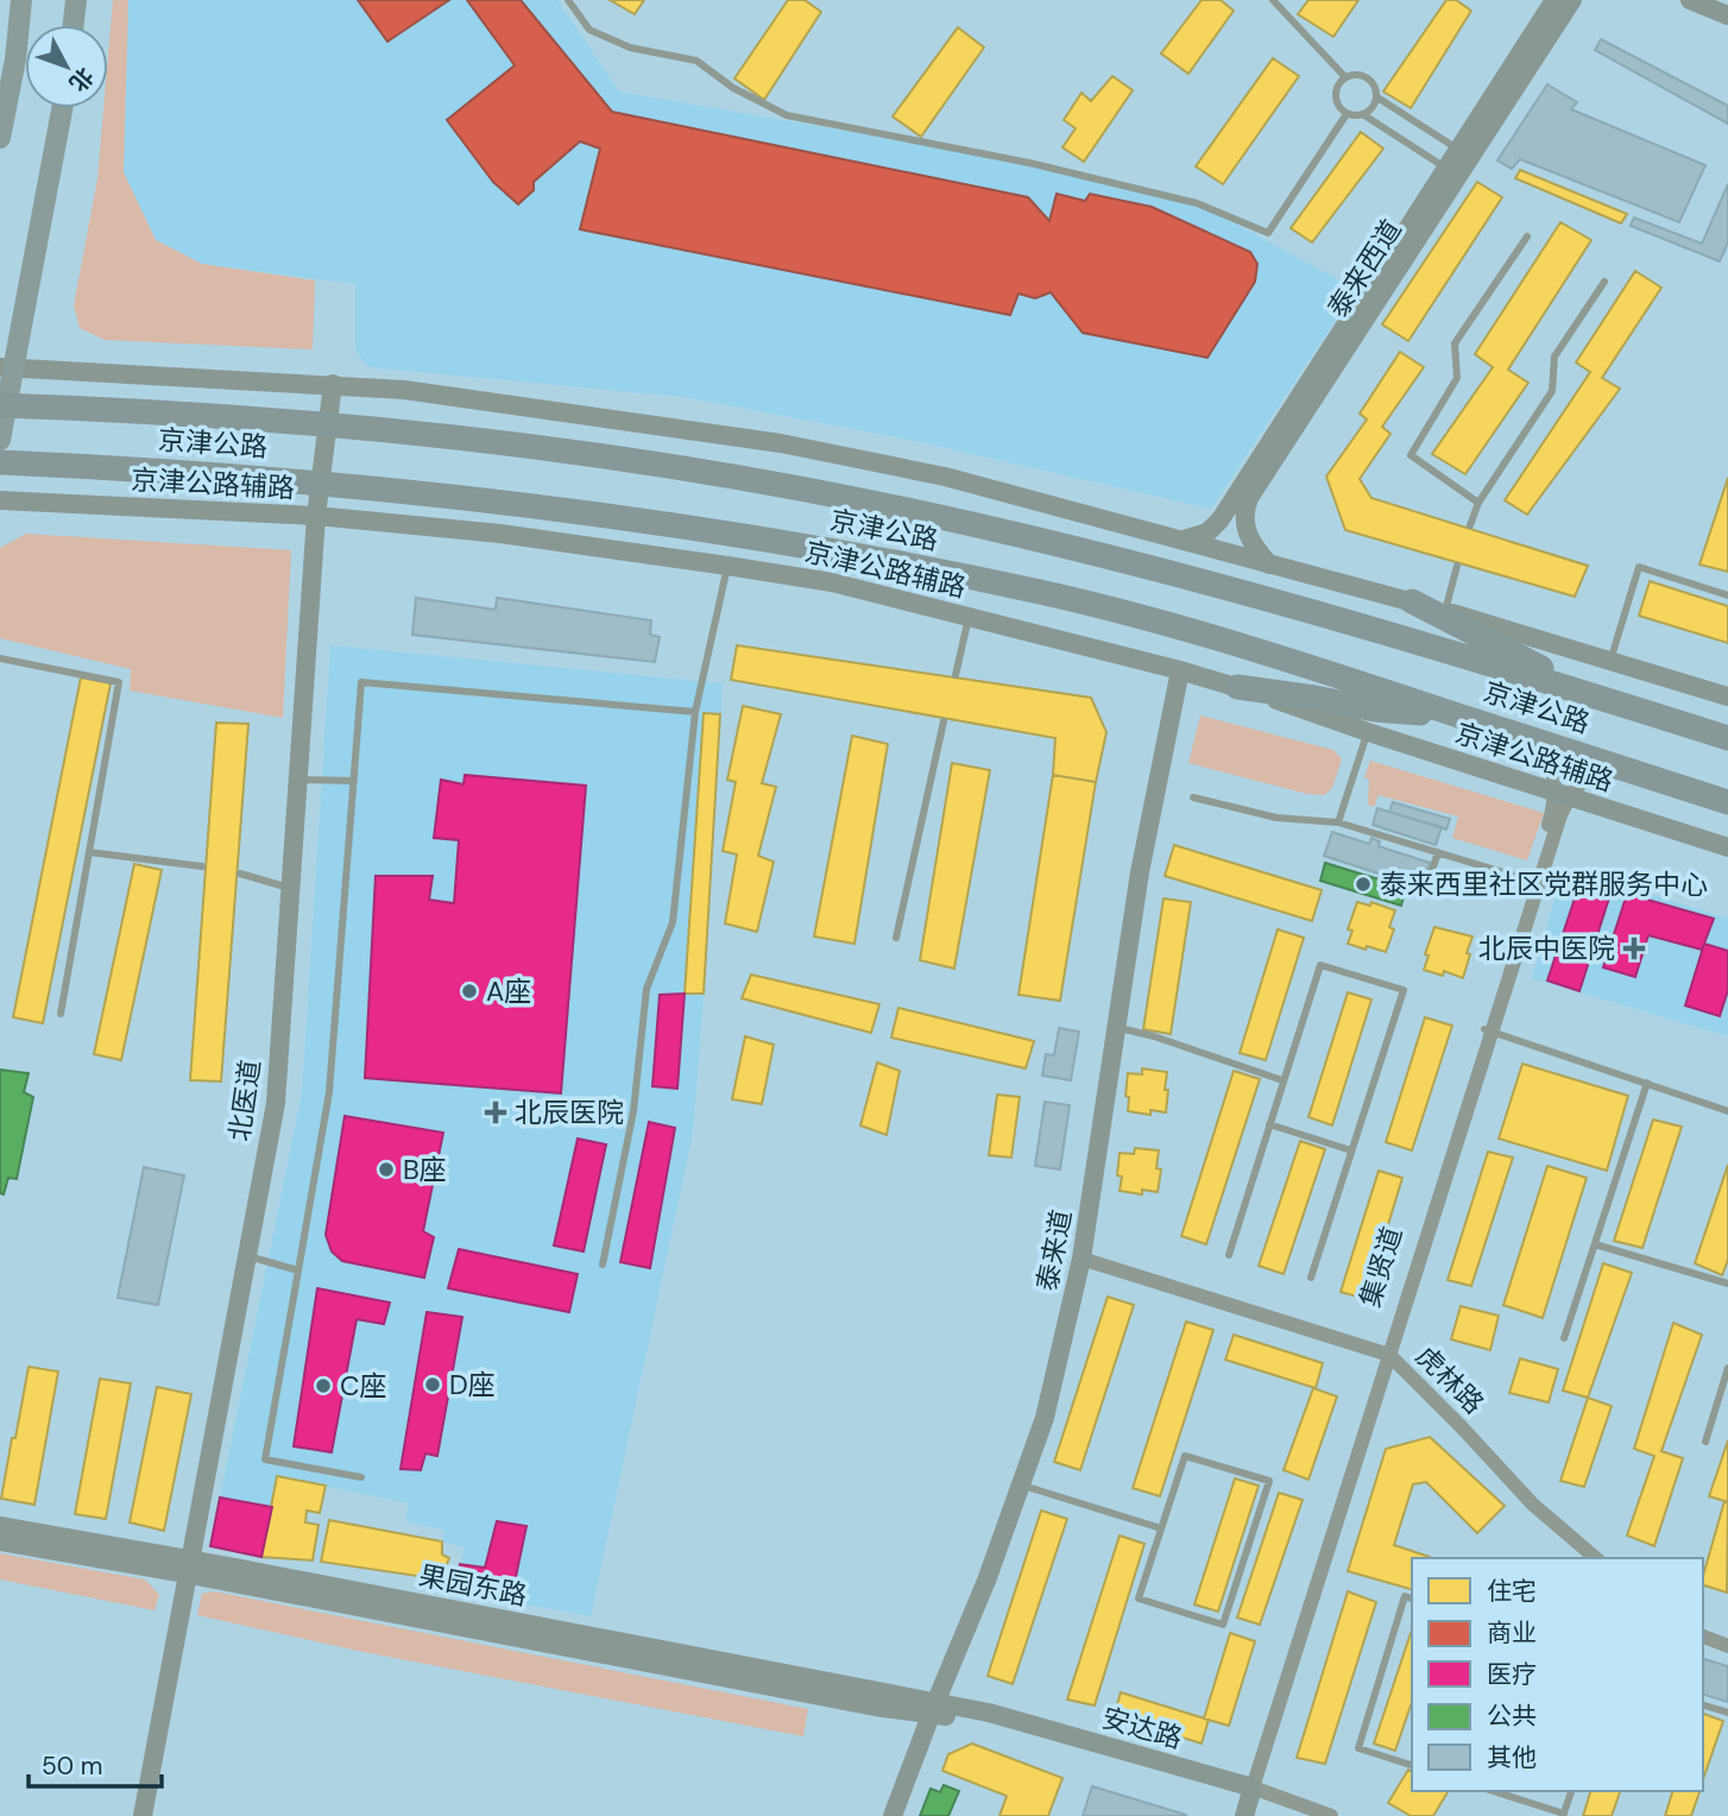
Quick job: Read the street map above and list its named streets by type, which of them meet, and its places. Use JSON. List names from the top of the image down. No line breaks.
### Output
{"streets":{"highway":["京津公路"],"street":["泰来西道","京津公路辅路","北医道","泰来道","集贤道","虎林路","果园东路","安达路"]},"crossings":[["京津公路辅路","北医道"],["京津公路辅路","泰来道"],["京津公路辅路","集贤道"],["北医道","果园东路"],["泰来道","虎林路"],["泰来道","果园东路"],["泰来道","安达路"],["集贤道","虎林路"],["集贤道","安达路"],["果园东路","安达路"]],"places":{"other":["泰来西里社区党群服务中心","A座","B座","D座","C座"],"health":["北辰中医院","北辰医院"]},"legend":["住宅","商业","医疗","公共","其他"],"scale_bar":"50 m","north":"bottom right"}
